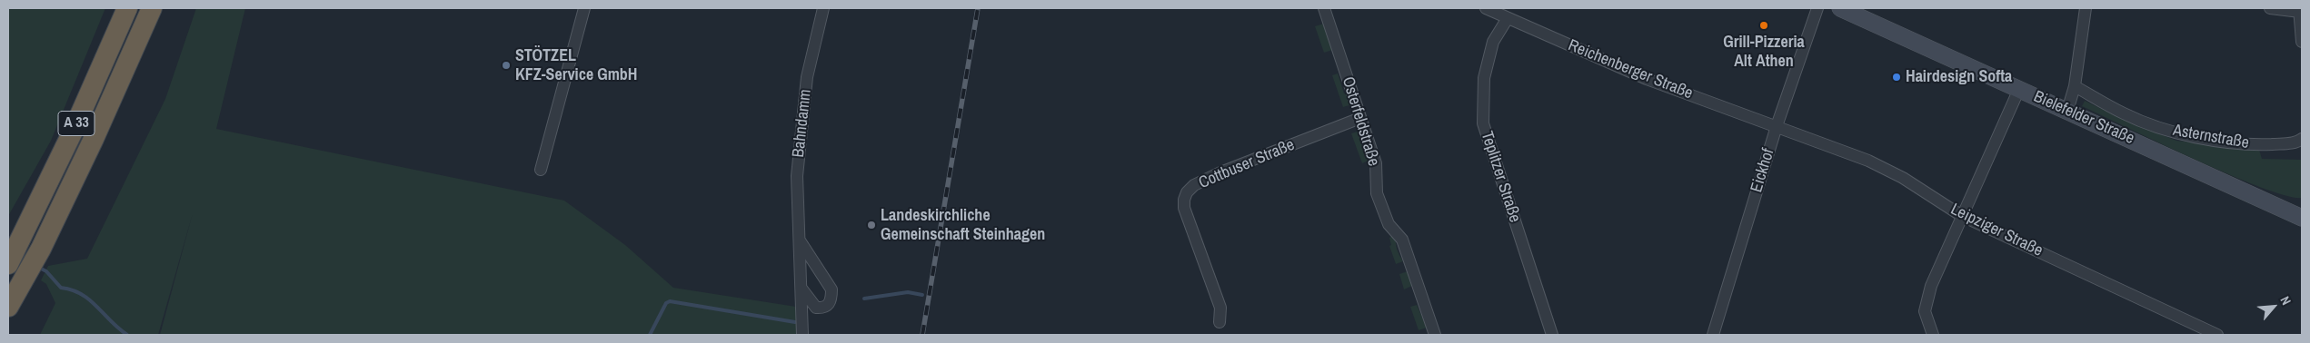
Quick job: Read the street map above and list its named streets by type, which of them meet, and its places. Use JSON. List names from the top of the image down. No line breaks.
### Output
{"streets":{"highway":["A 33"],"main road":["Bielefelder Straße"],"street":["Reichenberger Straße","Osterfeldstraße","Bahndamm","Asternstraße","Cottbuser Straße","Eickhof","Teplitzer Straße","Leipziger Straße"]},"crossings":[["Reichenberger Straße","Eickhof"],["Reichenberger Straße","Teplitzer Straße"],["Reichenberger Straße","Leipziger Straße"],["Osterfeldstraße","Cottbuser Straße"],["Eickhof","Leipziger Straße"]],"places":["Grill-Pizzeria Alt Athen","STÖTZEL KFZ-Service GmbH","Hairdesign Softa","Landeskirchliche Gemeinschaft Steinhagen"],"north":"top right"}
